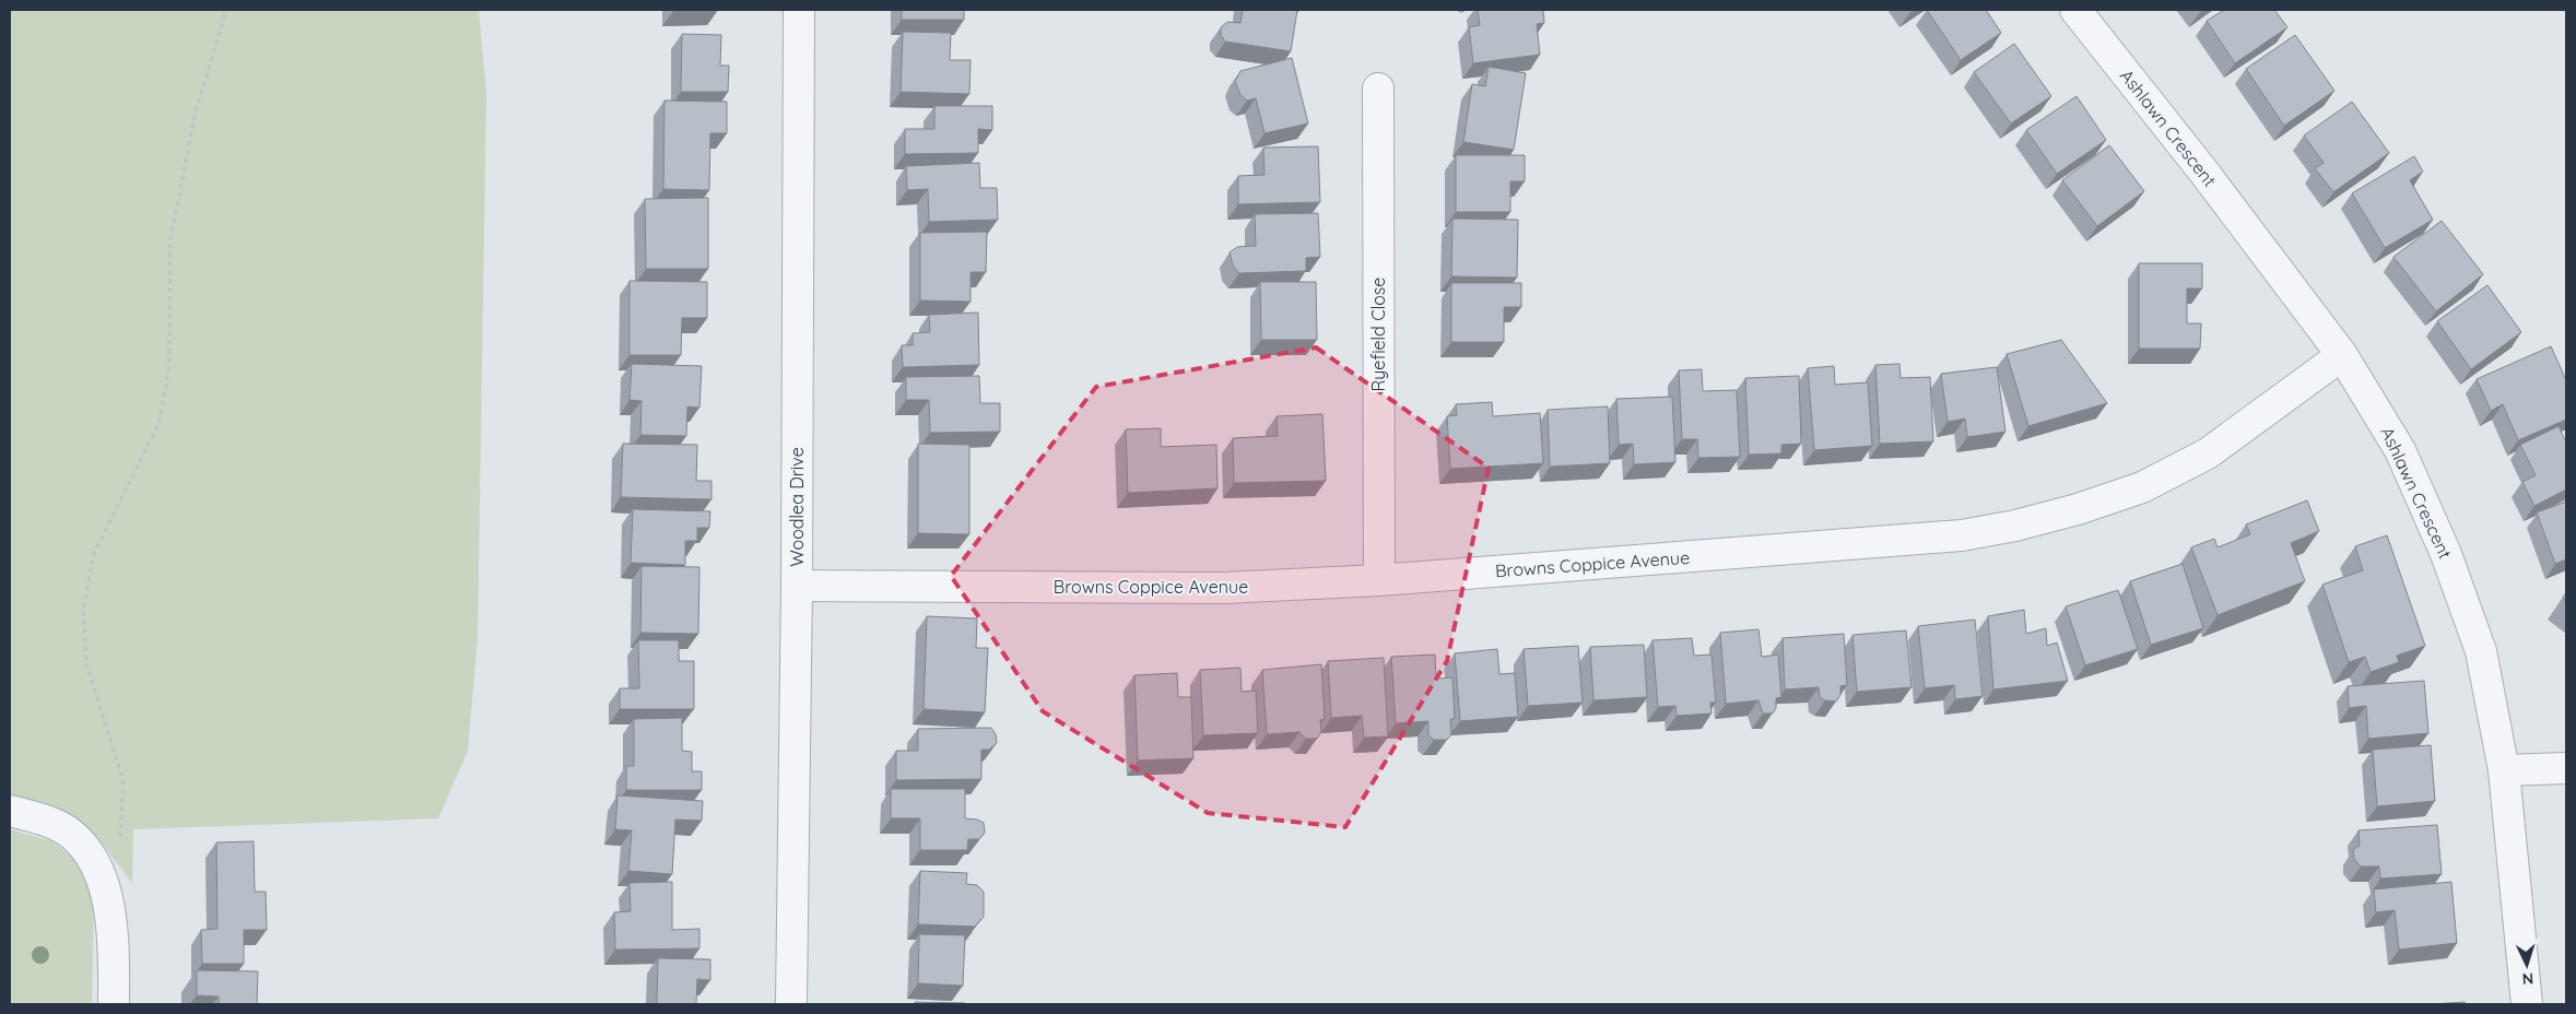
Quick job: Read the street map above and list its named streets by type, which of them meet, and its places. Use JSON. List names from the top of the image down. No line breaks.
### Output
{"streets":{"street":["Ashlawn Crescent","Ryefield Close","Woodlea Drive","Browns Coppice Avenue"]},"crossings":[["Ashlawn Crescent","Browns Coppice Avenue"],["Ryefield Close","Browns Coppice Avenue"],["Woodlea Drive","Browns Coppice Avenue"]],"north":"bottom"}
